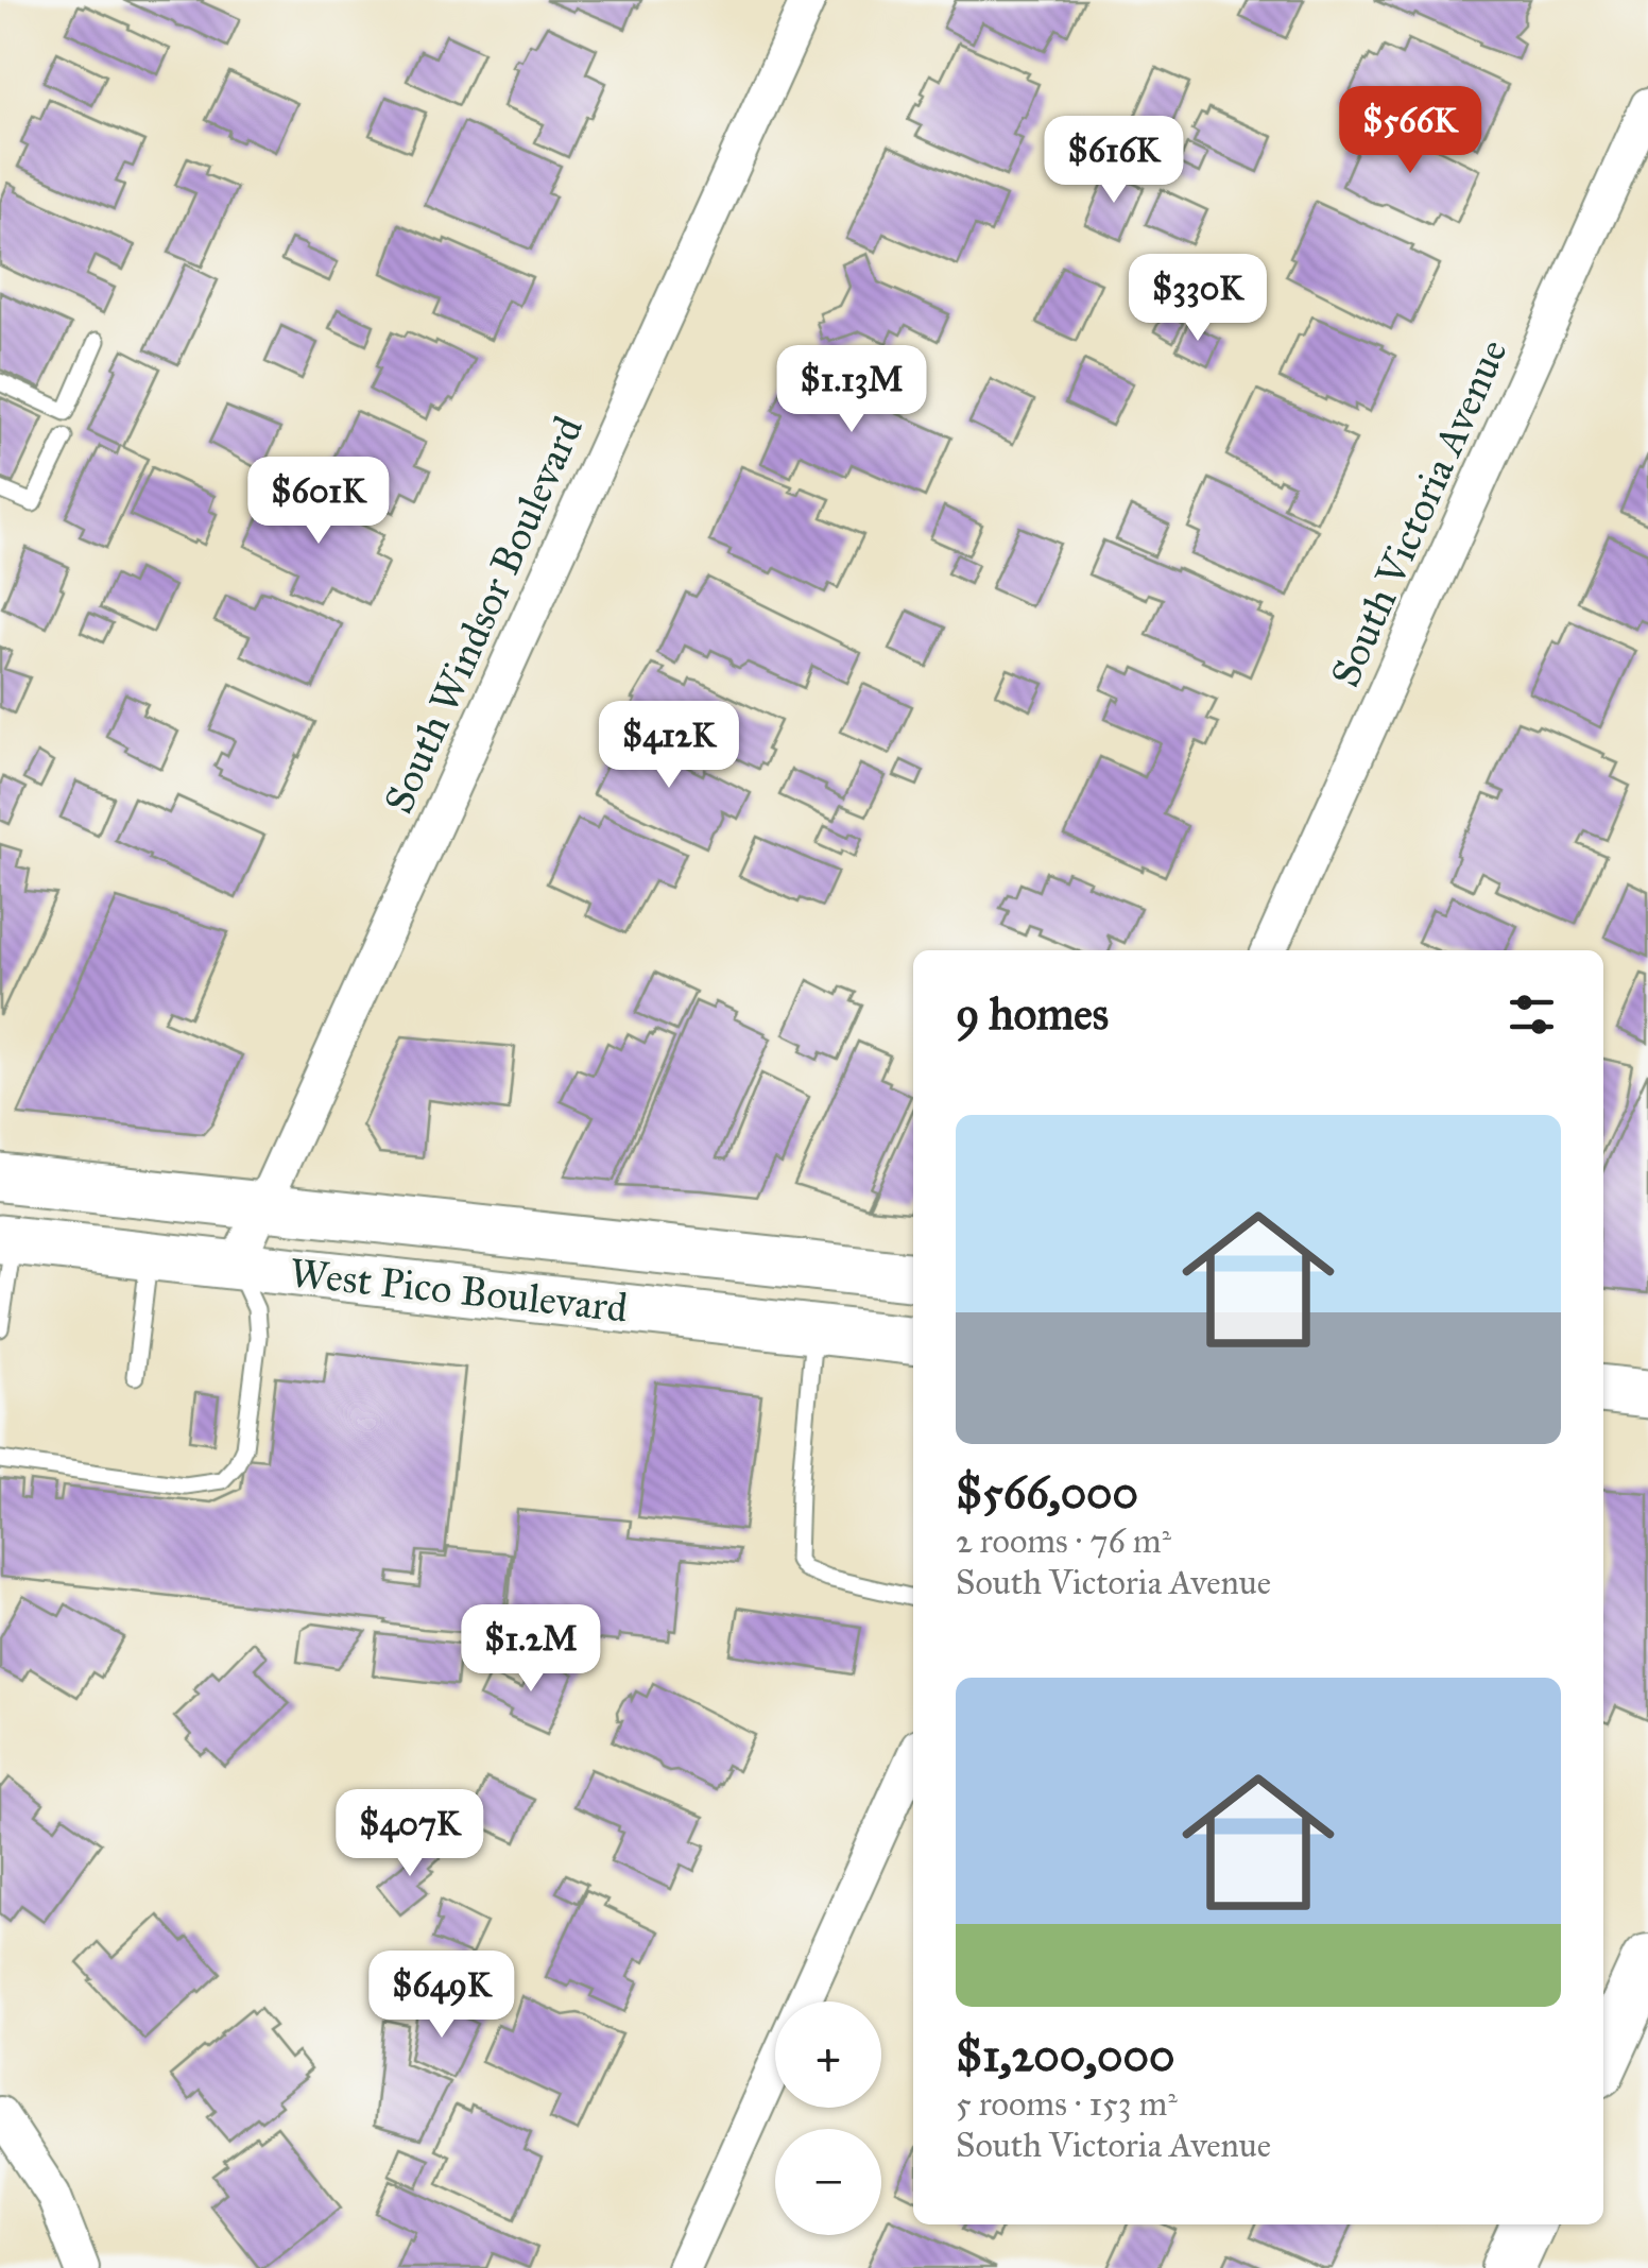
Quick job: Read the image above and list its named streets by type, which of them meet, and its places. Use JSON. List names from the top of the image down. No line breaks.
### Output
{"streets":{"main road":["West Pico Boulevard"],"street":["South Victoria Avenue","South Windsor Boulevard"]},"crossings":[["South Windsor Boulevard","West Pico Boulevard"]],"page":{"price":["$566K","$616K","$330K","$1.13M","$601K","$412K","$1.2M","$407K","$649K"],"heading":"9 homes","list":[{"name":"$566,000","note":"2 rooms · 76 m² · South Victoria Avenue"},{"name":"$1,200,000","note":"5 rooms · 153 m² · South Victoria Avenue"}],"map_buttons":["+","−"]}}
